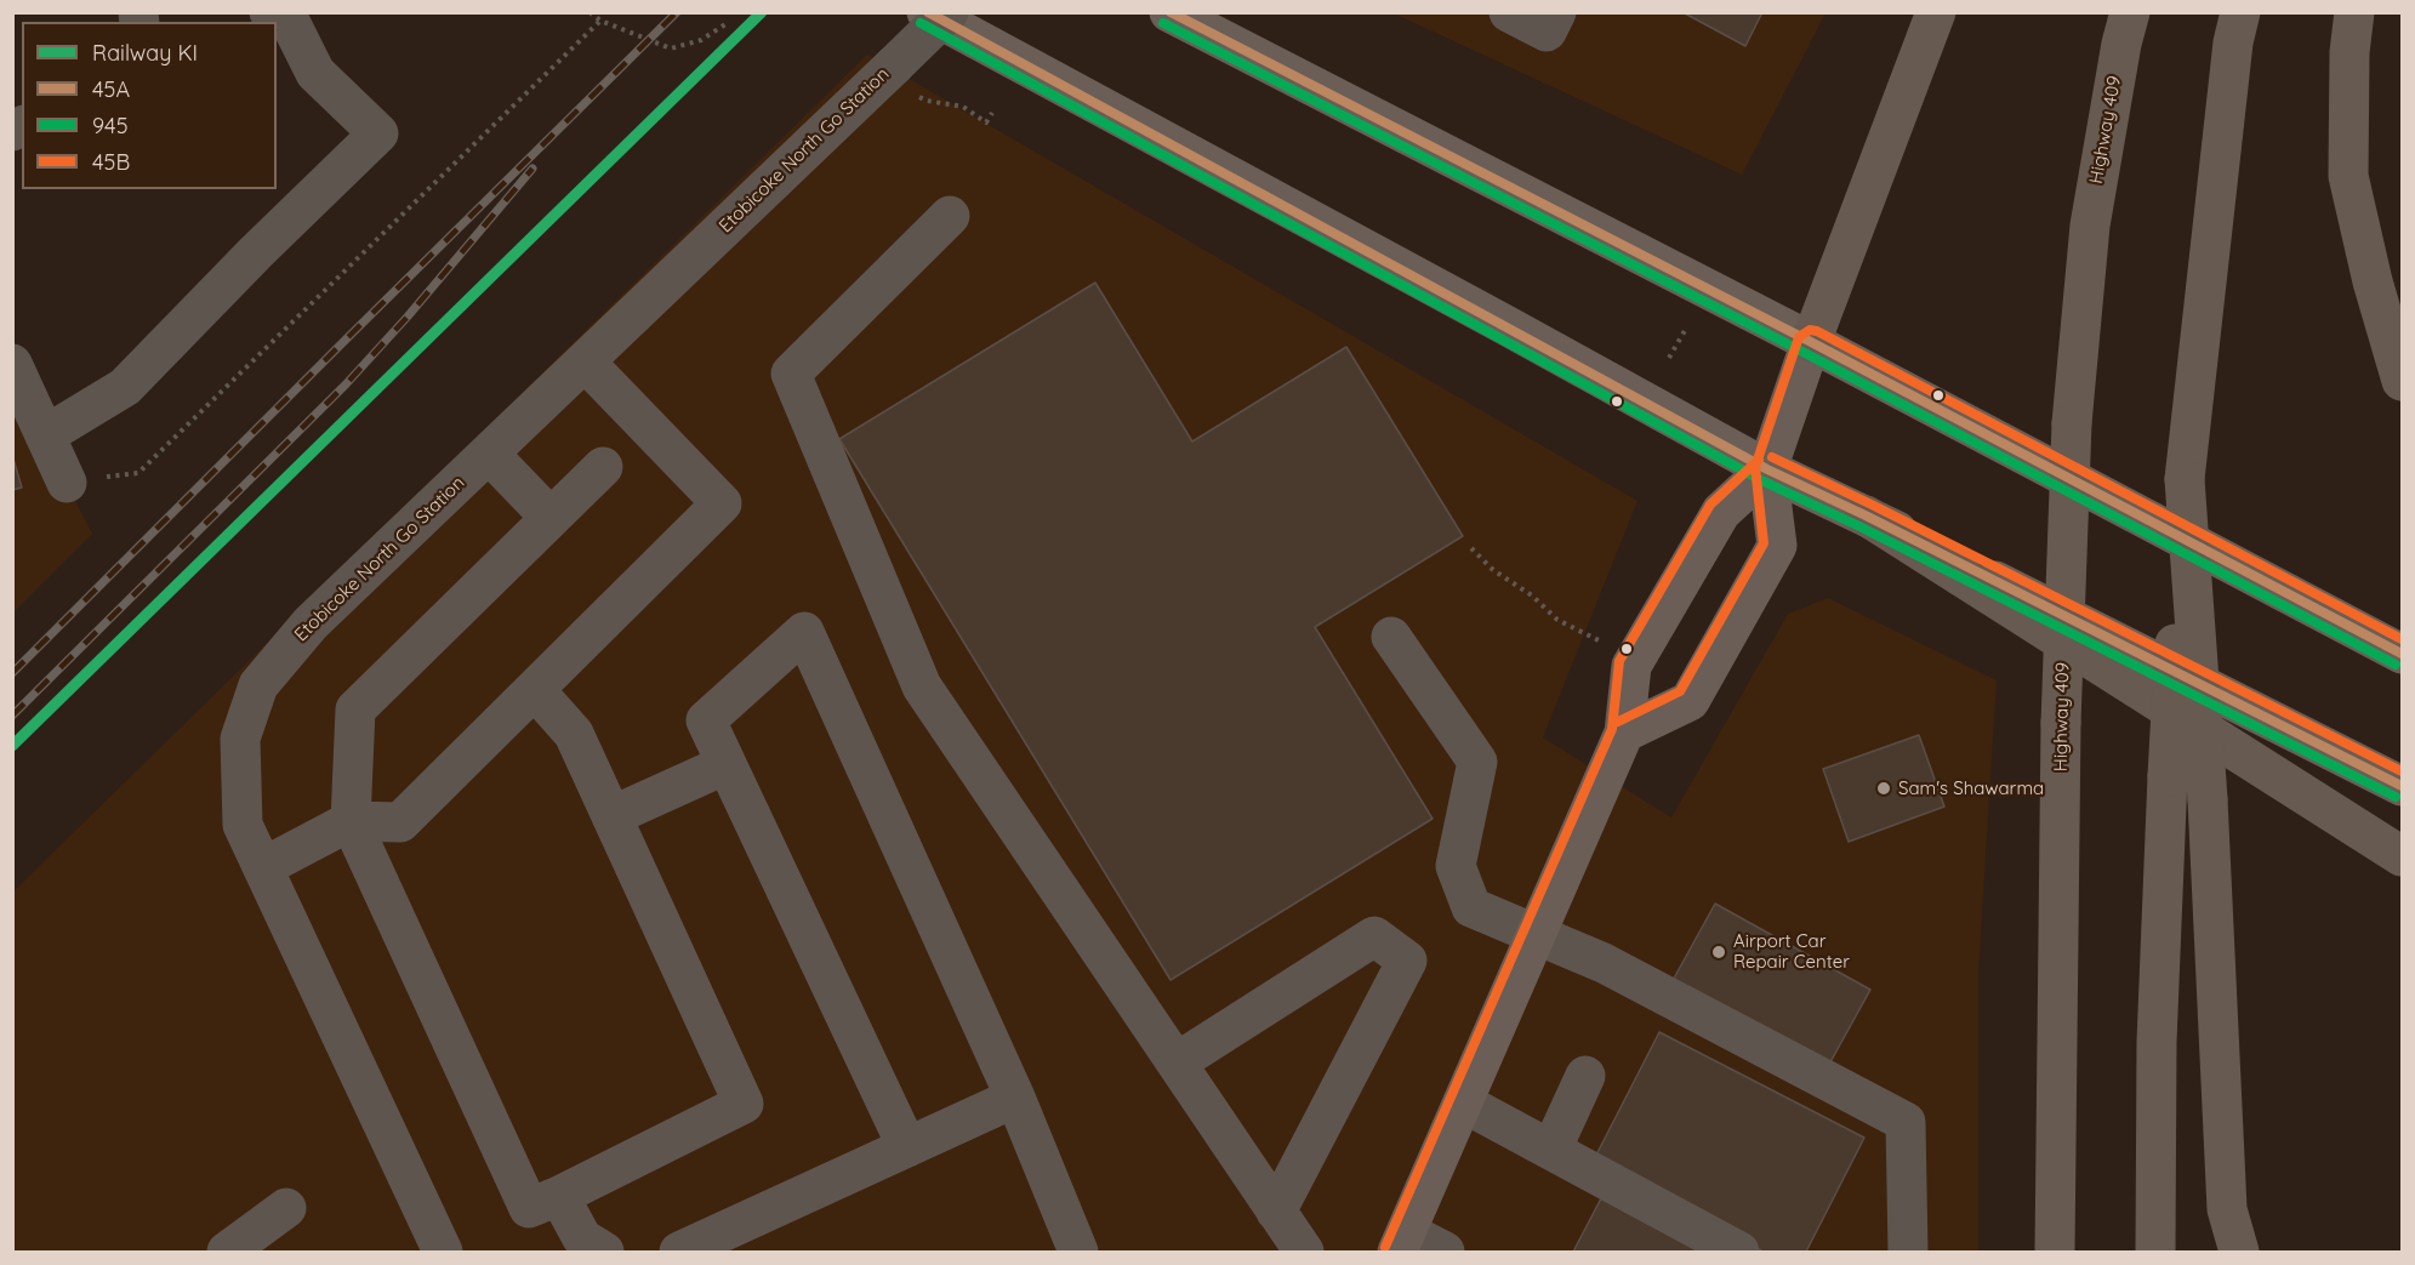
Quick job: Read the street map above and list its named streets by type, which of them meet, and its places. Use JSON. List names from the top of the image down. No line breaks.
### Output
{"streets":{"highway":["Highway 409"],"street":["Etobicoke North Go Station"]},"places":["Sam's Shawarma","Airport Car Repair Center"],"lines":["rail line KI","transit line 45A","transit line 945","transit line 45B"],"legend":["Railway KI","45A","945","45B"]}
